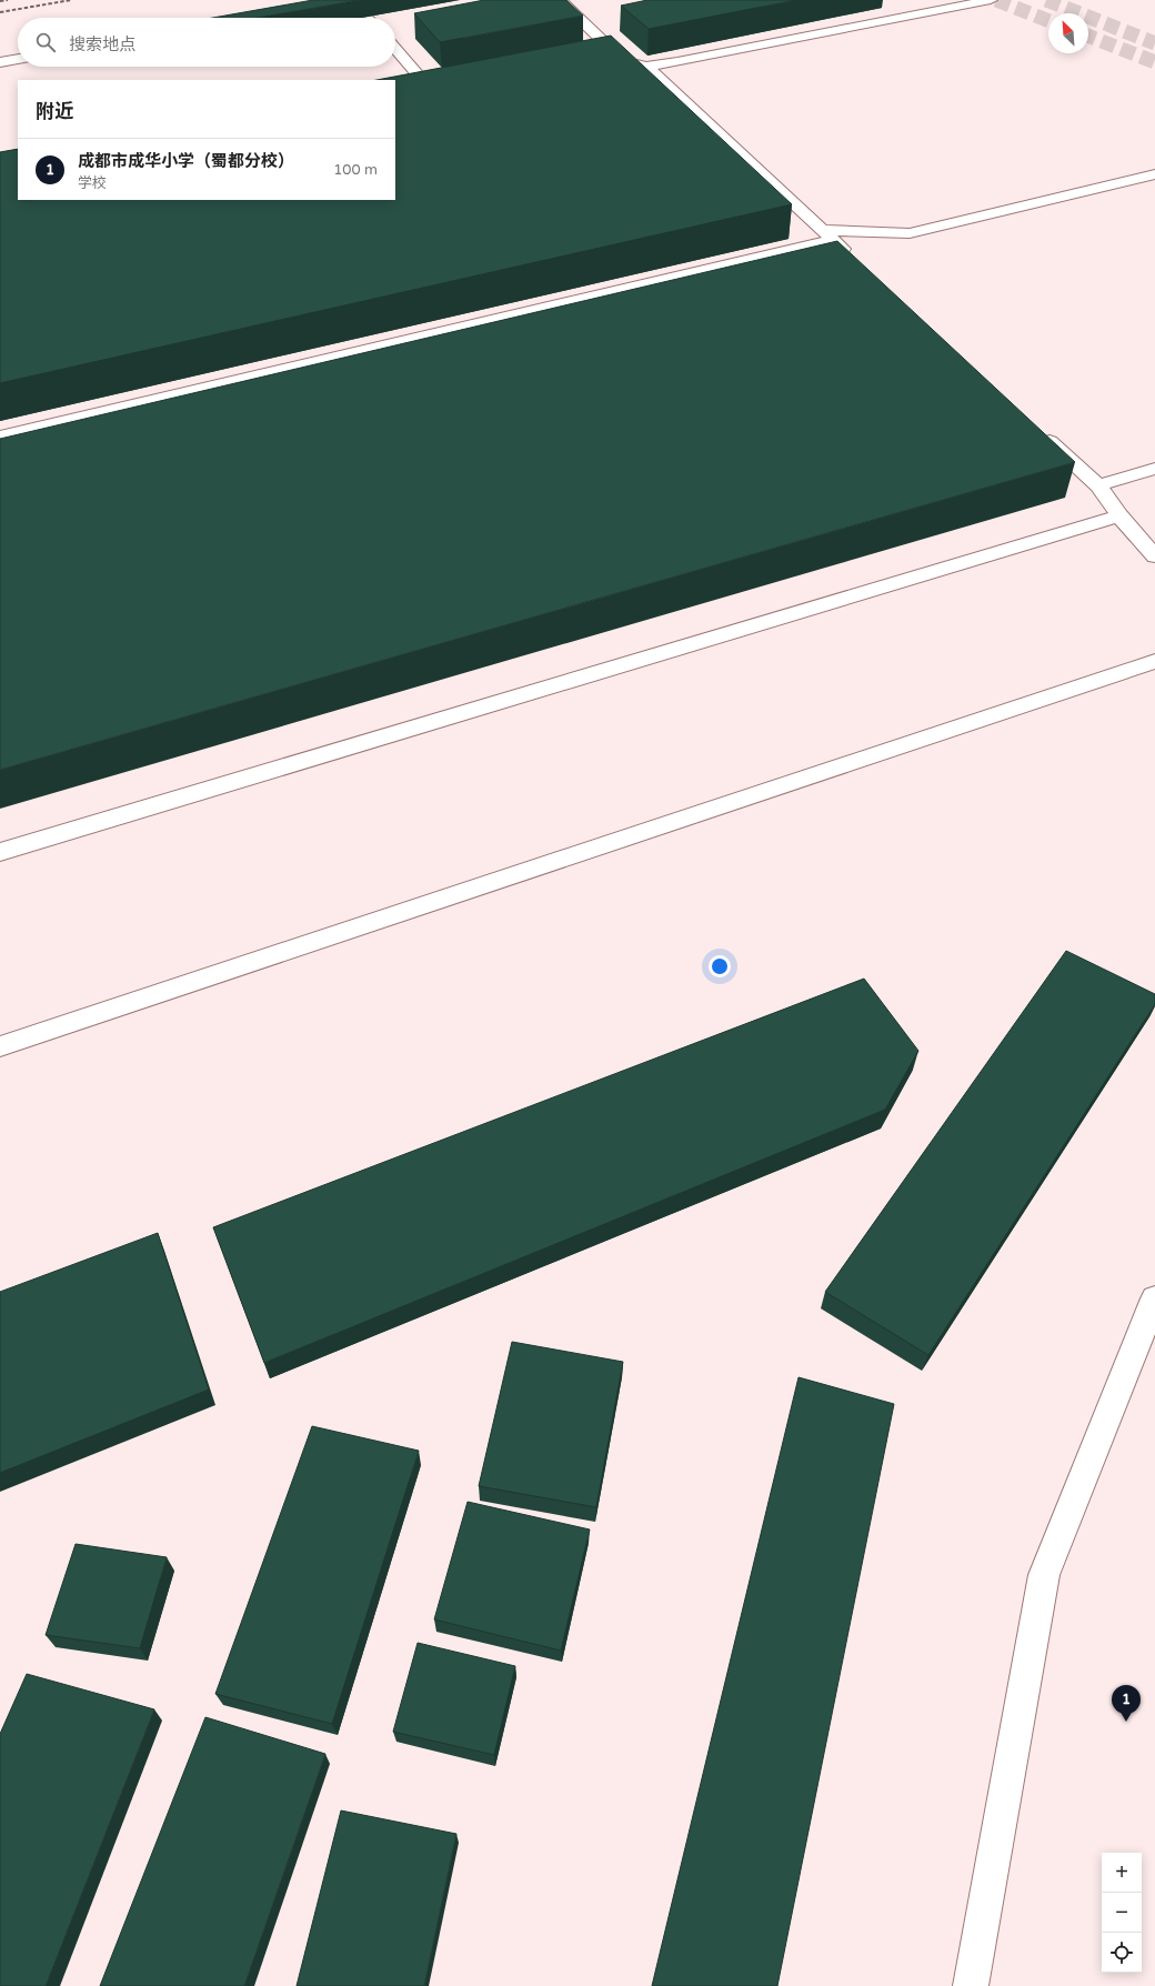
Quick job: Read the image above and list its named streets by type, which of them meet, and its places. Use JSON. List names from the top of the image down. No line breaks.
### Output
{"north":"top left","page":{"search":"搜索地点","heading":"附近","list":[{"mark":"1","name":"成都市成华小学（蜀都分校）","note":"学校","value":"100 m"}],"pins":"1","map_buttons":["+","−"]}}
